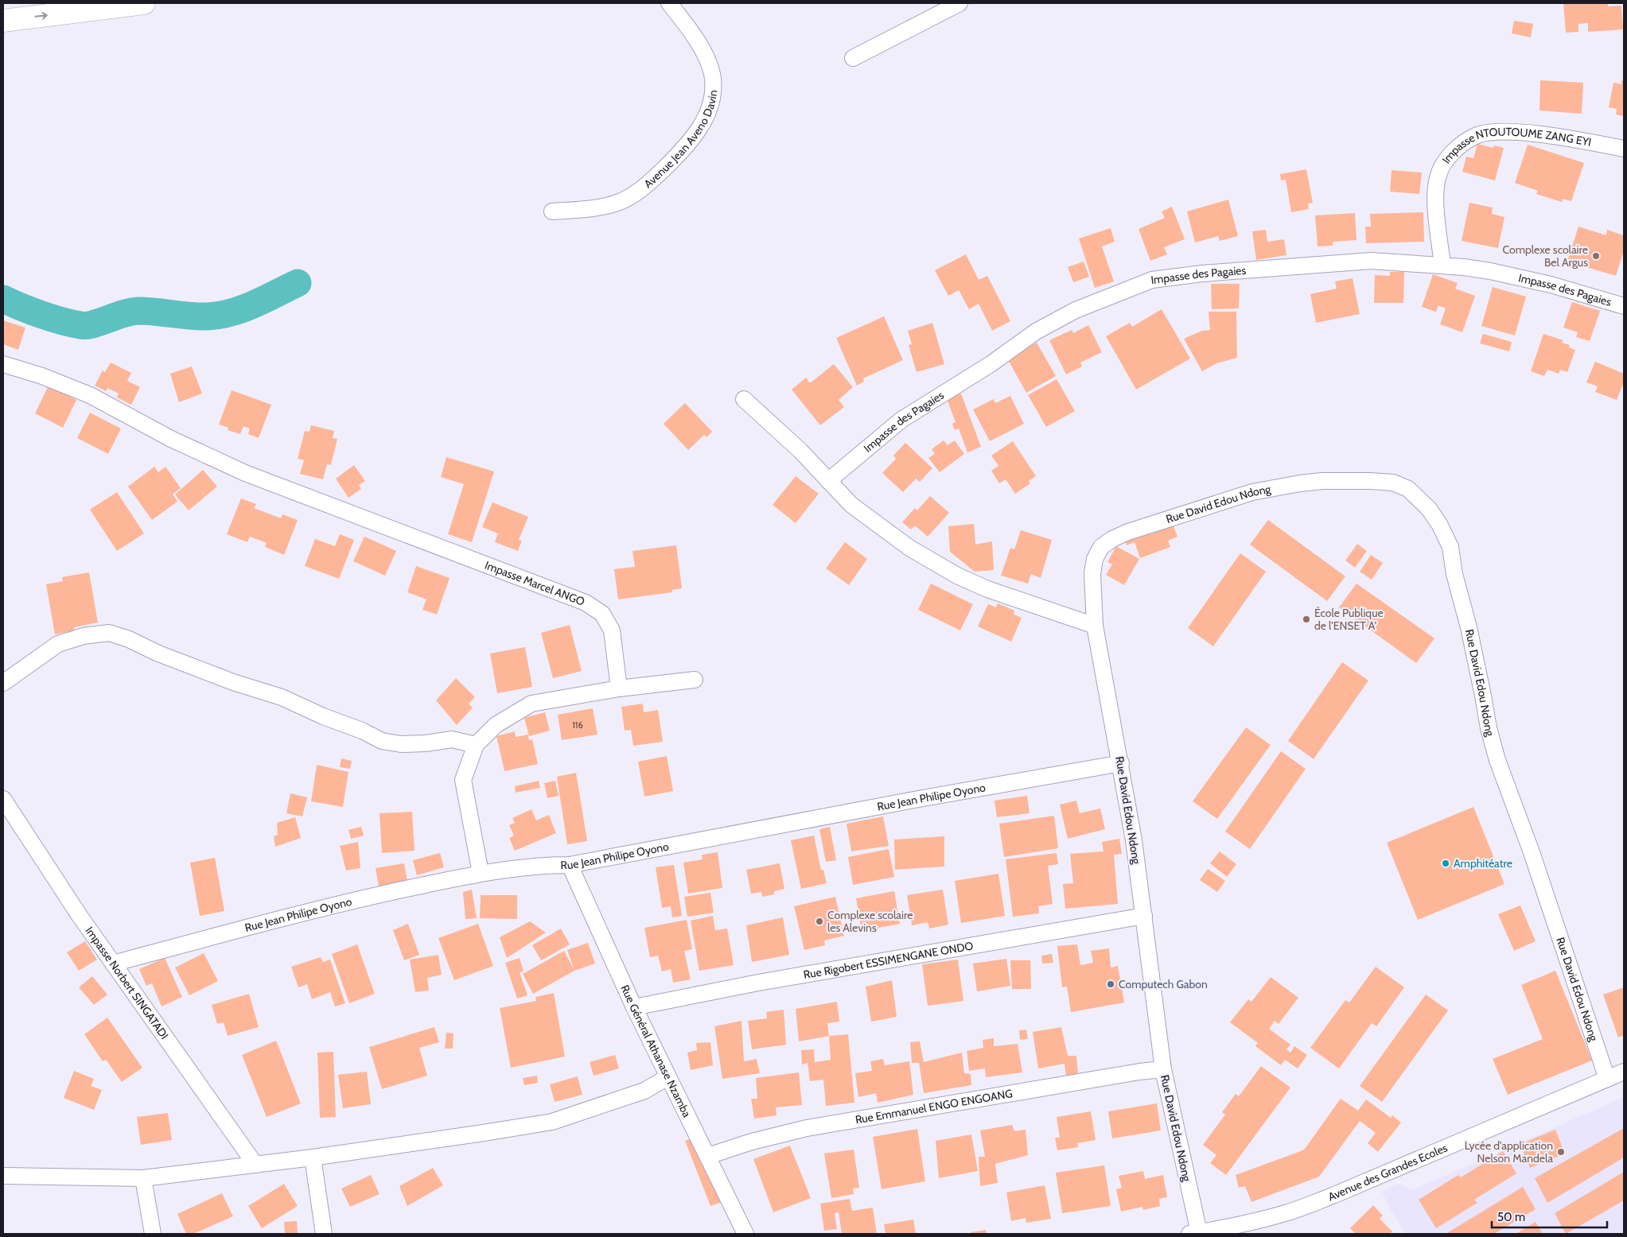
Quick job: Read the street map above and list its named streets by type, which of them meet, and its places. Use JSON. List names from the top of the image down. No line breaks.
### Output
{"streets":{"street":["Avenue Jean Aveno Davin","Impasse NTOUTOUME ZANG EYI","Impasse des Pagaies","Rue David Edou Ndong","Impasse Marcel ANGO","Rue Jean Philipe Oyono","Rue Rigobert ESSIMENGANE ONDO","Impasse Norbert SINGATADI","Rue Général Athanase Nzamba","Rue Emmanuel ENGO ENGOANG","Avenue des Grandes Ecoles"]},"crossings":[["Impasse NTOUTOUME ZANG EYI","Impasse des Pagaies"],["Rue David Edou Ndong","Rue Jean Philipe Oyono"],["Rue David Edou Ndong","Rue Rigobert ESSIMENGANE ONDO"],["Rue David Edou Ndong","Rue Emmanuel ENGO ENGOANG"],["Rue David Edou Ndong","Avenue des Grandes Ecoles"],["Rue Jean Philipe Oyono","Impasse Norbert SINGATADI"],["Rue Jean Philipe Oyono","Rue Général Athanase Nzamba"],["Rue Rigobert ESSIMENGANE ONDO","Rue Général Athanase Nzamba"],["Rue Général Athanase Nzamba","Rue Emmanuel ENGO ENGOANG"]],"places":["Complexe scolaire Bel Argus","École Publique de l'ENSET A'","Amphitéatre","Complexe scolaire les Alevins","Computech Gabon","Lycée d'application Nelson Mandela"],"house_numbers":["116"],"scale_bar":"50 m"}
